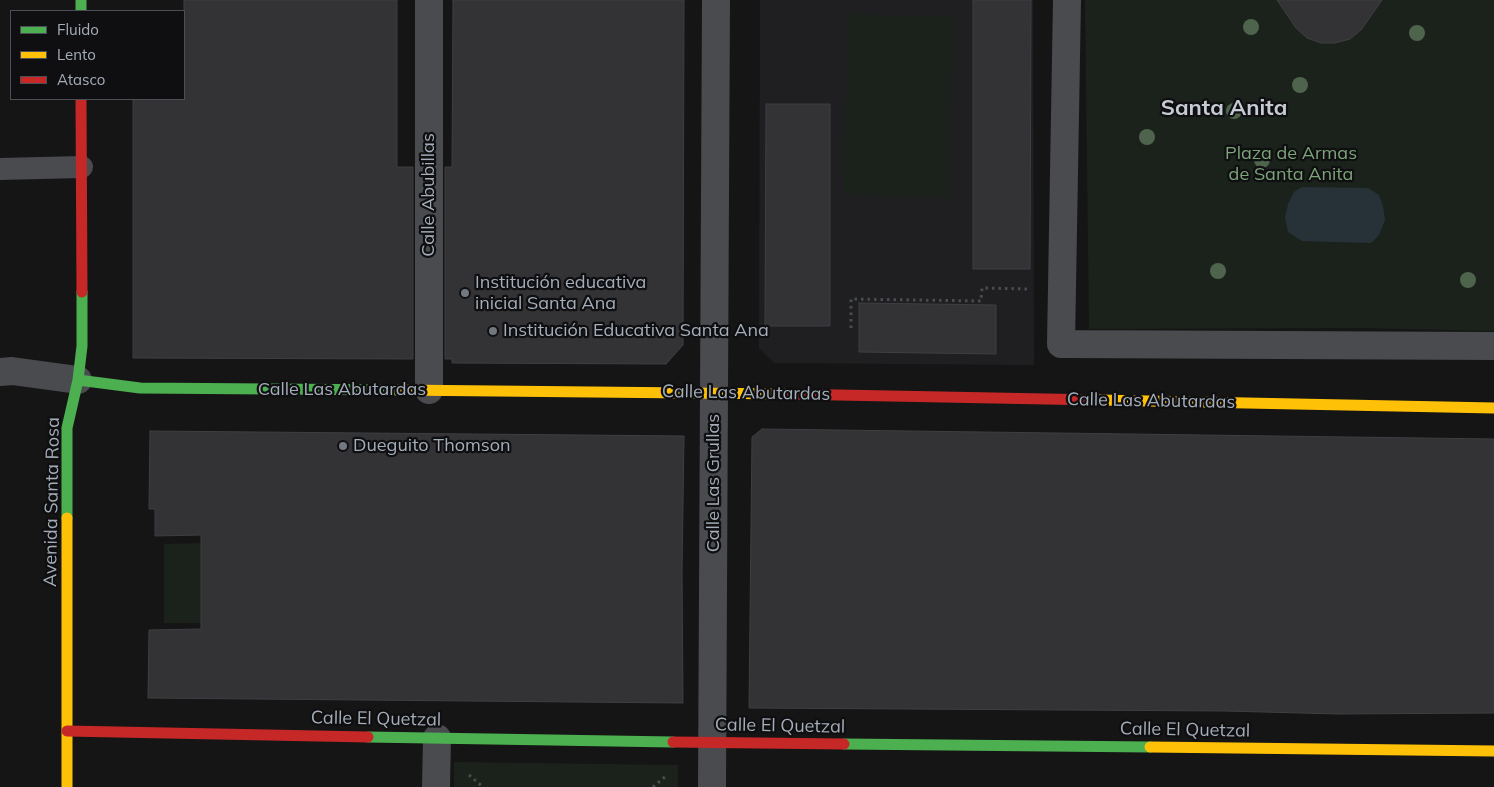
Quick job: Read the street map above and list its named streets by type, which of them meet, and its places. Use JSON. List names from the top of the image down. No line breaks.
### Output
{"streets":{"street":["Calle Abubillas","Calle Las Abutardas","Calle Las Grullas","Avenida Santa Rosa","Calle El Quetzal"]},"crossings":[["Calle Abubillas","Calle Las Abutardas"],["Calle Las Abutardas","Calle Las Grullas"],["Calle Las Abutardas","Avenida Santa Rosa"],["Calle Las Grullas","Calle El Quetzal"],["Avenida Santa Rosa","Calle El Quetzal"]],"districts":["Santa Anita"],"parks":["Plaza de Armas de Santa Anita"],"places":["Institución educativa inicial Santa Ana","Institución Educativa Santa Ana","Dueguito Thomson"],"legend":["Fluido","Lento","Atasco"]}
